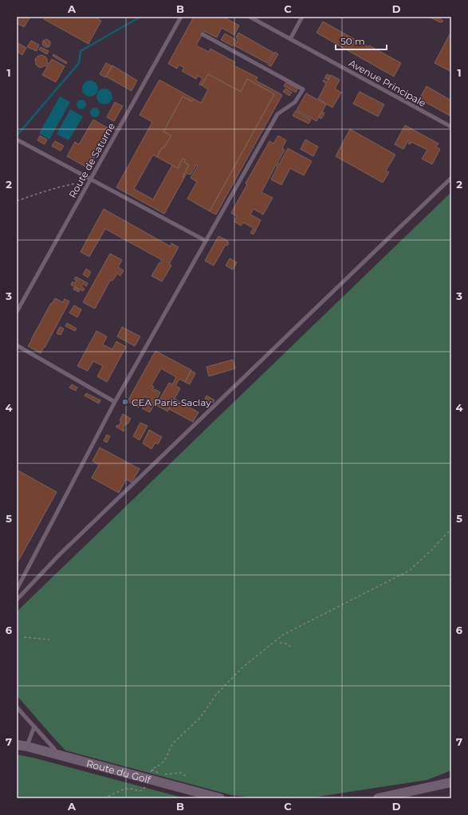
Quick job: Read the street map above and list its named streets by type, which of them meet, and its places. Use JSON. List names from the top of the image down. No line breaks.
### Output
{"streets":{"street":["Route du Golf"],"lane":["Avenue Principale","Route de Saturne"]},"places":["CEA Paris-Saclay"],"scale_bar":"50 m","grid":{"columns":["A","B","C","D"],"rows":["1","2","3","4","5","6","7"]}}
